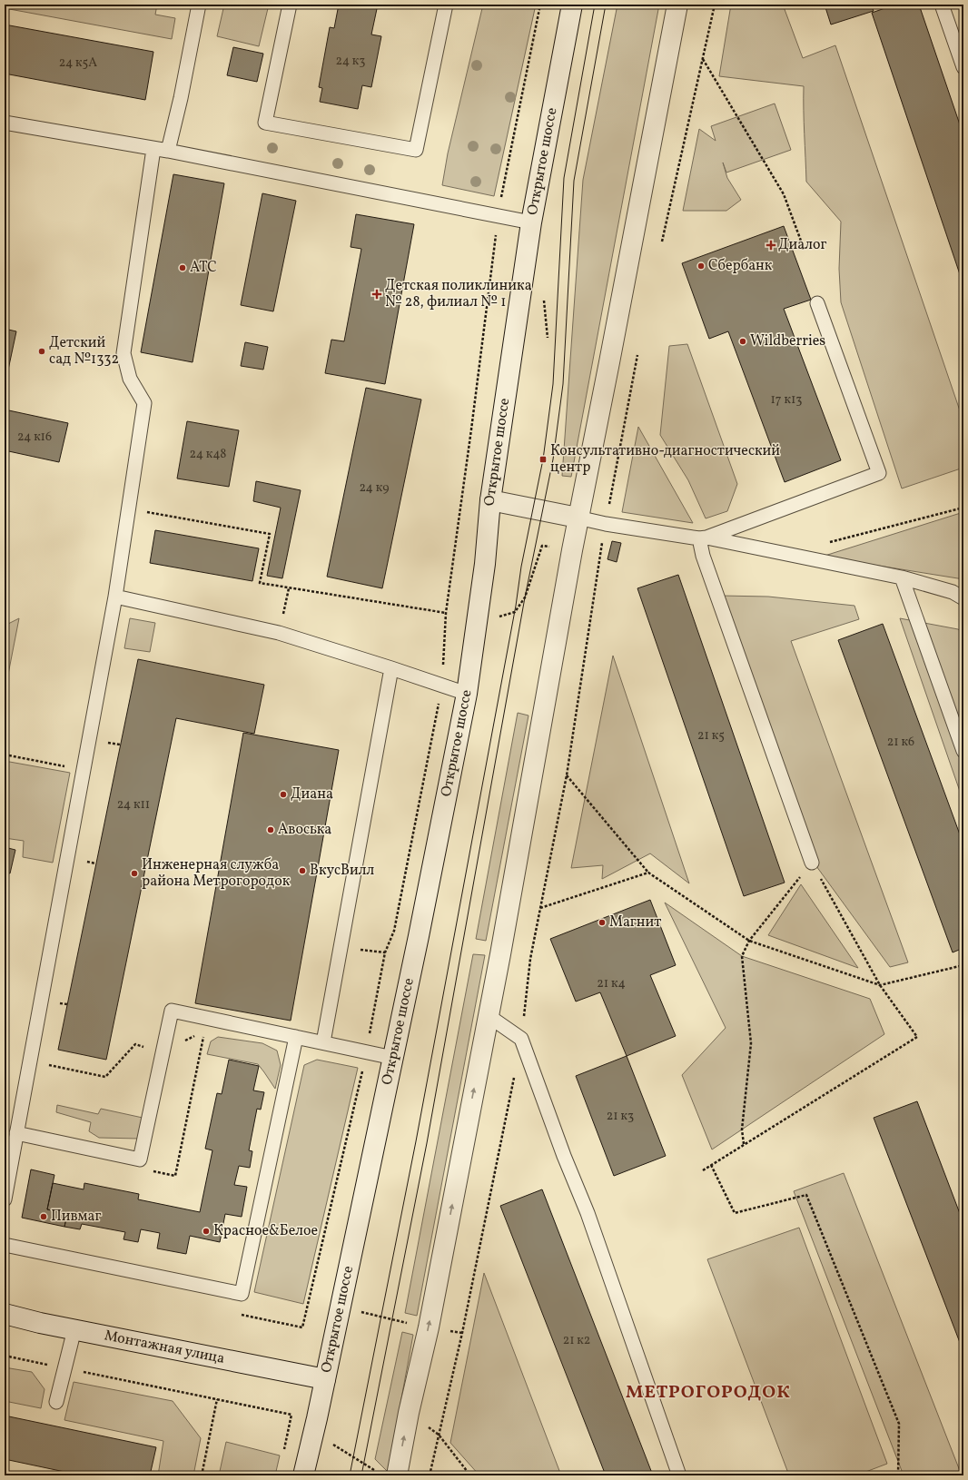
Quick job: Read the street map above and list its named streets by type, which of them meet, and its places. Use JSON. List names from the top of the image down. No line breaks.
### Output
{"streets":{"street":["Открытое шоссе","Монтажная улица"]},"crossings":[["Открытое шоссе","Монтажная улица"]],"districts":["МЕТРОГОРОДОК"],"places":{"health":["Диалог","Детская поликлиника № 28, филиал № 1"],"other":["Сбербанк","АТС","Wildberries","Детский сад №1332","Диана","Авоська","ВкусВилл","Инженерная служба района Метрогородок","Магнит","Пивмаг","Красное&Белое"],"transit":["Консультативно-диагностический центр"]},"house_numbers":["24 к3","24 к5А","17 к13","24 к16","24 к48","24 к9","21 к5","21 к6","24 к11","21 к4","21 к3","21 к2"]}
